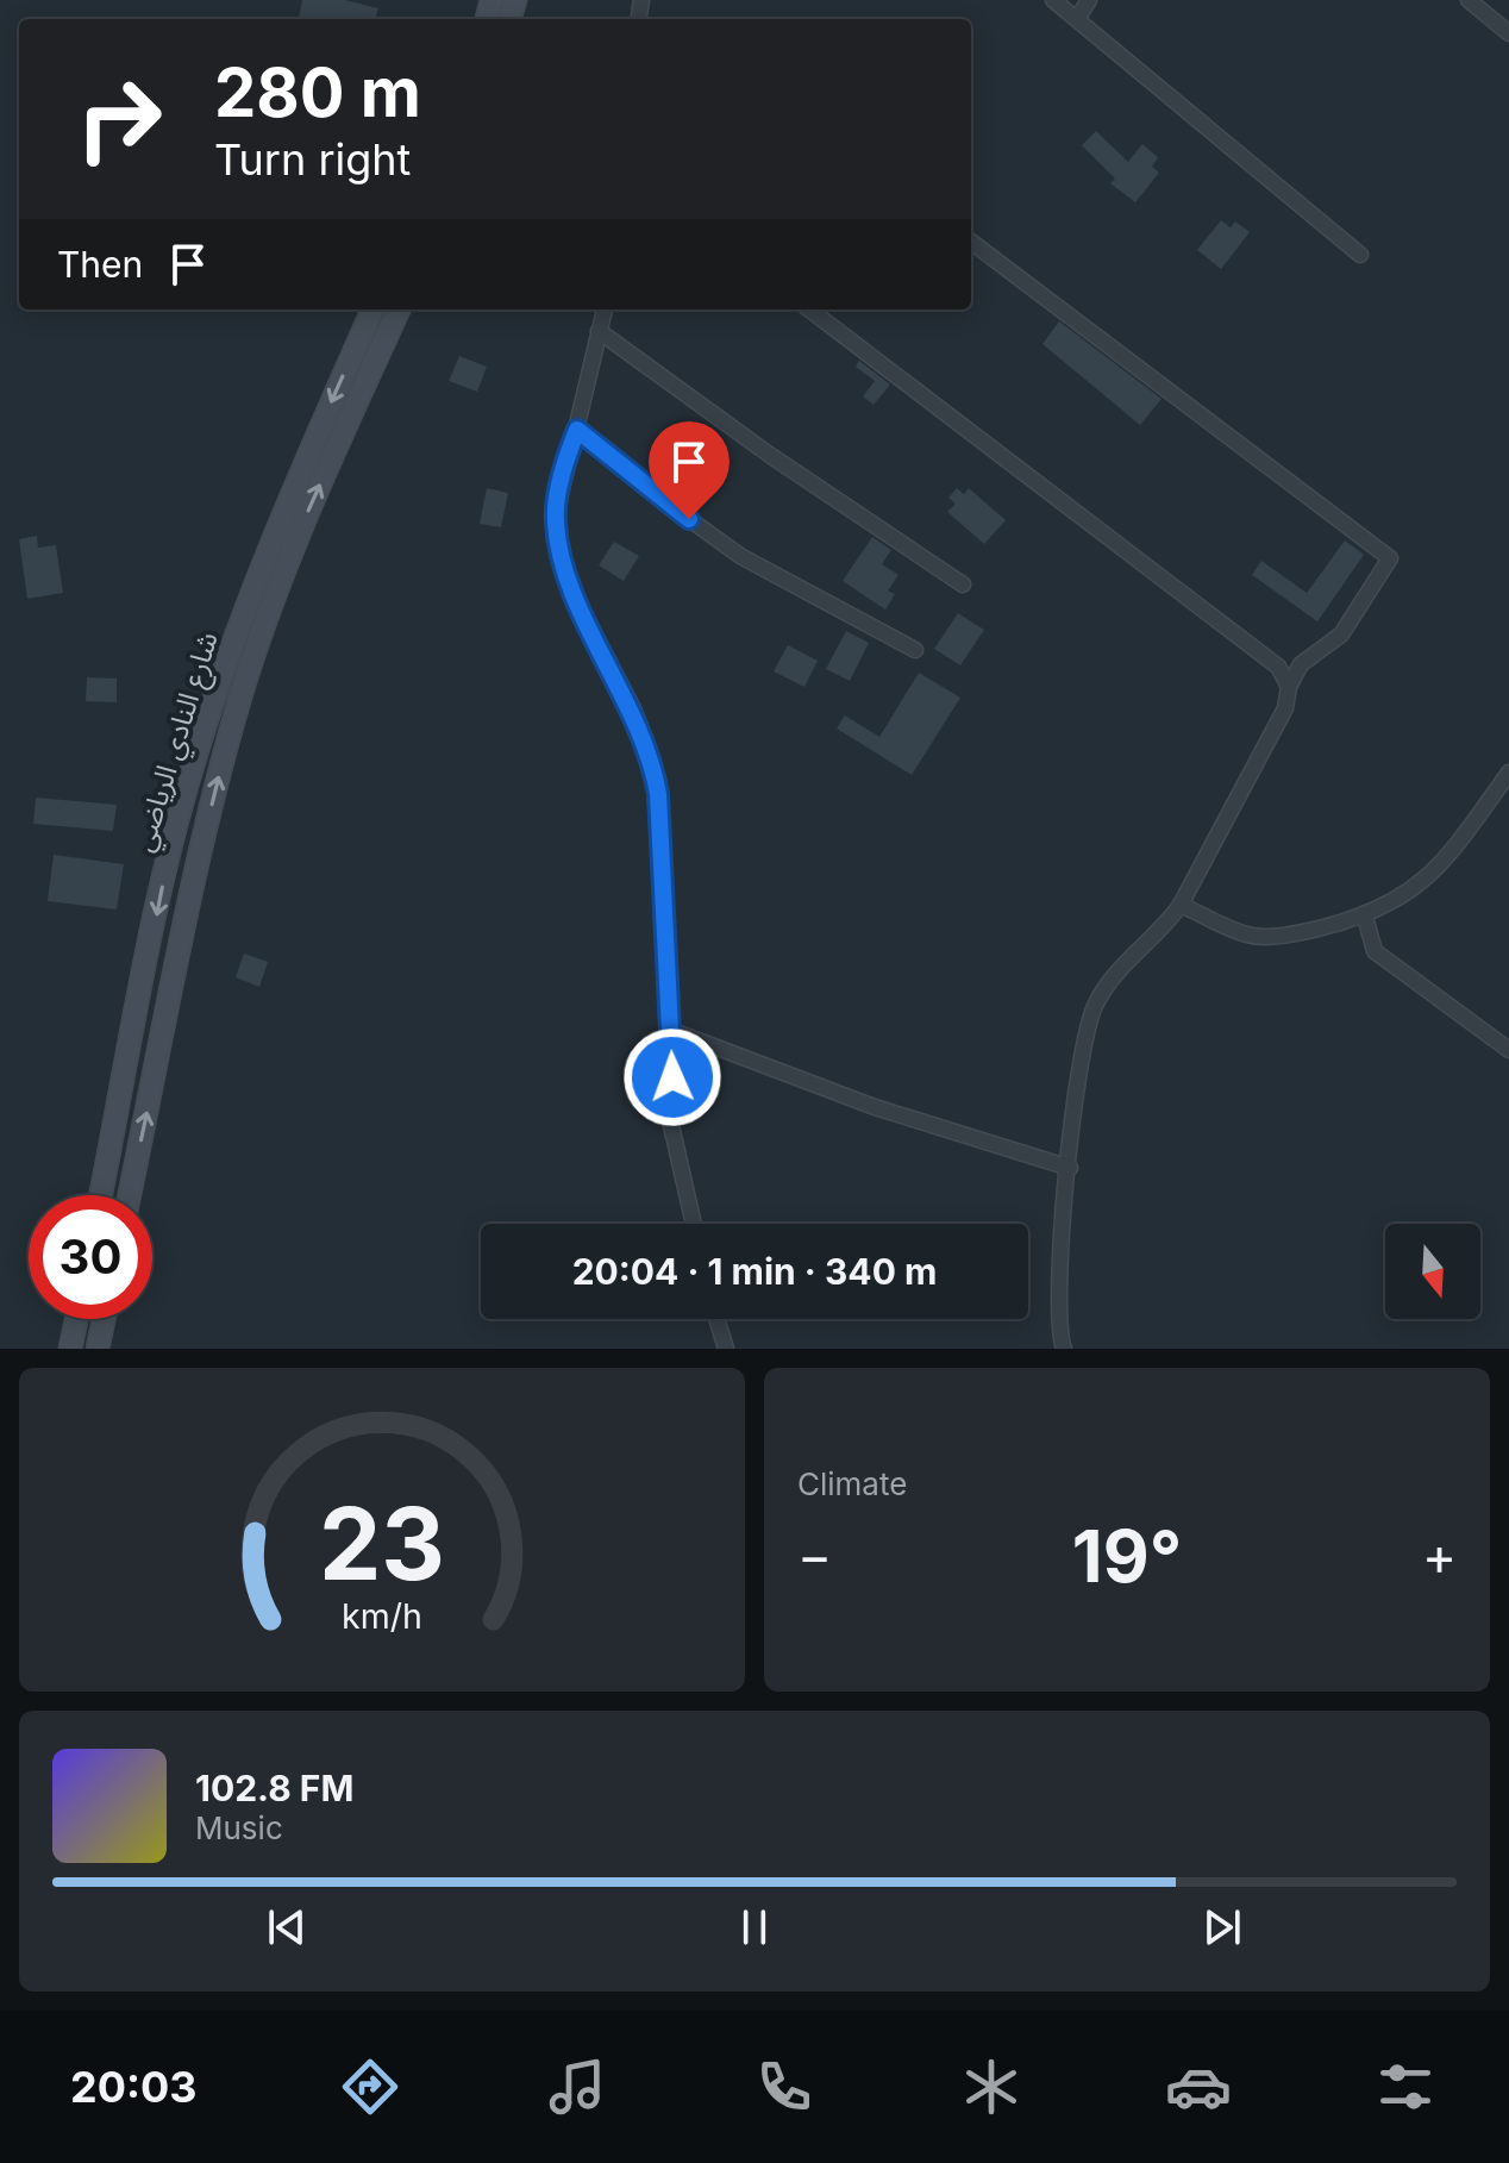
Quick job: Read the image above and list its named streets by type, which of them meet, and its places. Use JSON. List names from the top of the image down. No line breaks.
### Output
{"streets":{"main road":["شارع النادي الرياضي"]},"north":"bottom","page":{"turn":["280 m","Turn right"],"then":"Then","limit":"30","trip":"20:04 · 1 min · 340 m","tile":"Climate","heat":["−","19°","+"],"song":["102.8 FM","Music"],"tabs":"20:03","gauge":["23","km/h"]}}
